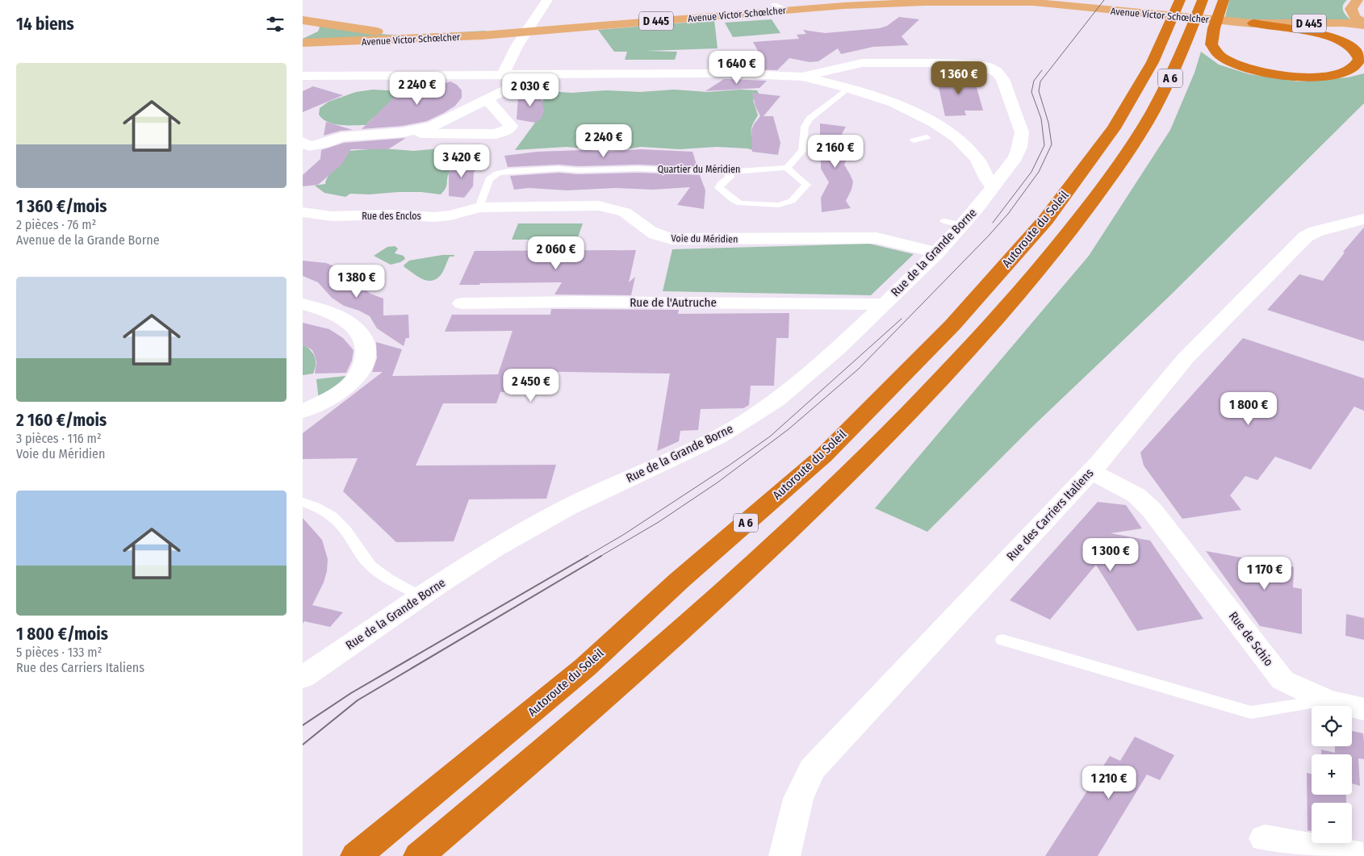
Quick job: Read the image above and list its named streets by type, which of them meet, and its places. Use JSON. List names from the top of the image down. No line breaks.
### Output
{"streets":{"highway":["A 6","Autoroute du Soleil"],"main road":["Avenue Victor Schœlcher","D 445"],"street":["Rue des Enclos","Voie du Méridien","Rue de la Grande Borne","Rue de l'Autruche","Rue des Carriers Italiens","Rue de Schio"],"lane":["Quartier du Méridien"]},"crossings":[["Quartier du Méridien","Rue des Enclos"],["Quartier du Méridien","Voie du Méridien"],["Rue des Enclos","Voie du Méridien"],["Voie du Méridien","Rue de la Grande Borne"],["Rue de la Grande Borne","Rue de l'Autruche"],["Rue des Carriers Italiens","Rue de Schio"]],"page":{"heading":"14 biens","list":[{"name":"1 360 €/mois","note":"2 pièces · 76 m² · Avenue de la Grande Borne"},{"name":"2 160 €/mois","note":"3 pièces · 116 m² · Voie du Méridien"},{"name":"1 800 €/mois","note":"5 pièces · 133 m² · Rue des Carriers Italiens"}],"price":["1 640 €","1 360 €","2 240 €","2 030 €","2 240 €","2 160 €","3 420 €","2 060 €","1 380 €","2 450 €","1 800 €","1 300 €","1 170 €","1 210 €"],"map_buttons":["+","−"]}}
